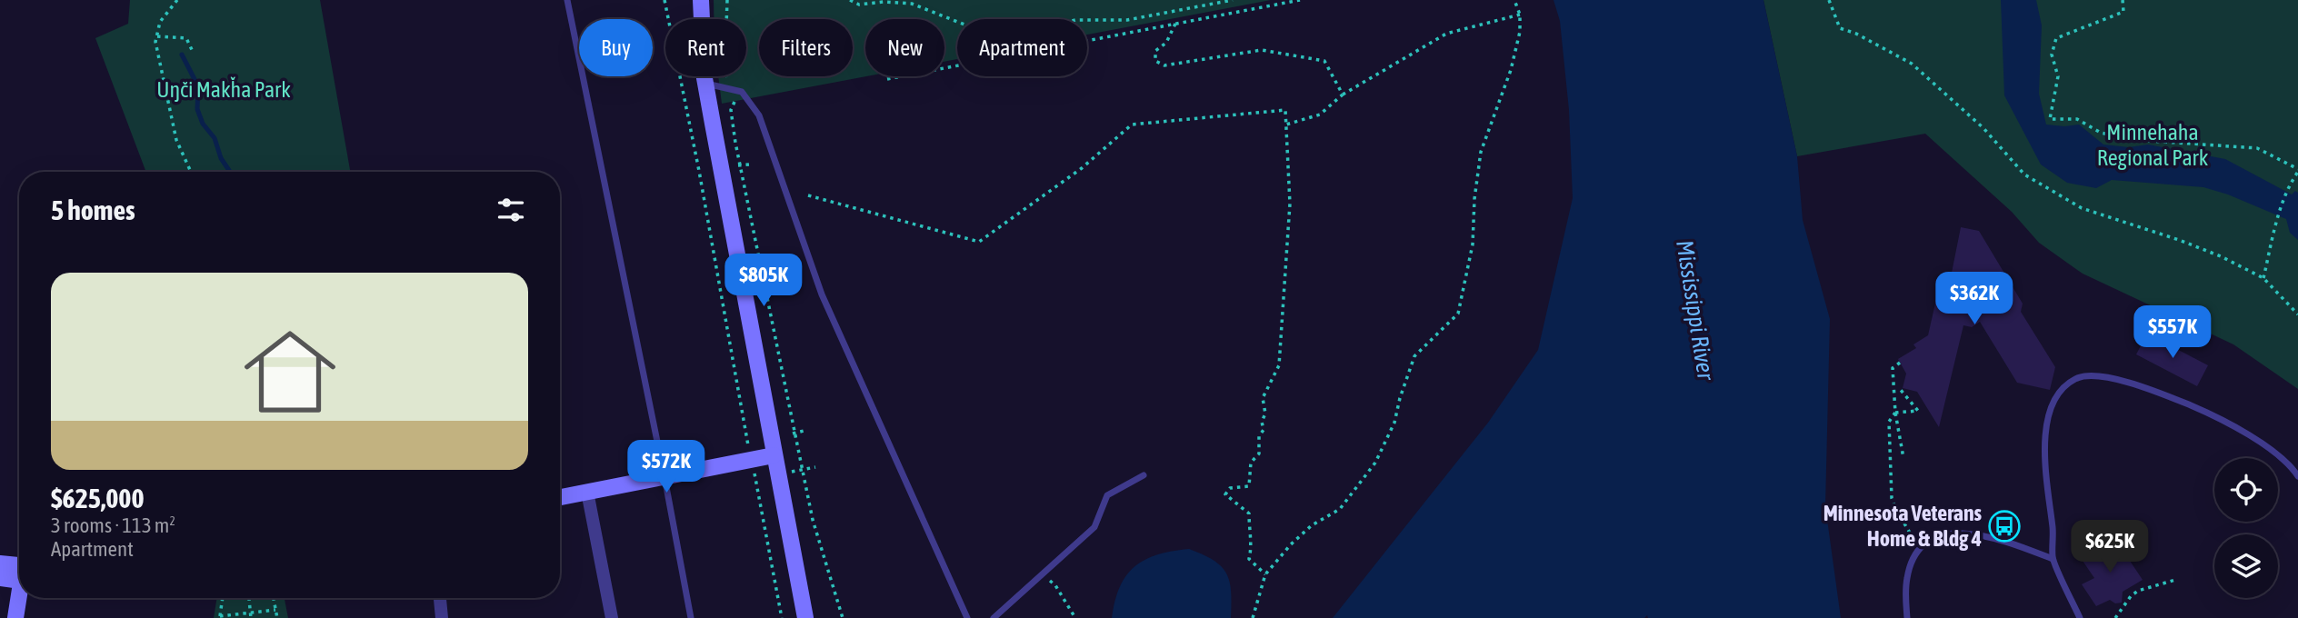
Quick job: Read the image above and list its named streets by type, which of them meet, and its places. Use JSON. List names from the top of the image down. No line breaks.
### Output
{"water":["Mississippi River"],"parks":["Uŋči Makȟa Park","Minnehaha Regional Park"],"places":{"bus stop":["Minnesota Veterans Home & Bldg 4"]},"page":{"chip":["Buy","Rent","Filters","New","Apartment"],"heading":"5 homes","list":[{"name":"$625,000","note":"3 rooms · 113 m² · Apartment"}],"price":["$805K","$362K","$557K","$572K","$625K"]}}
